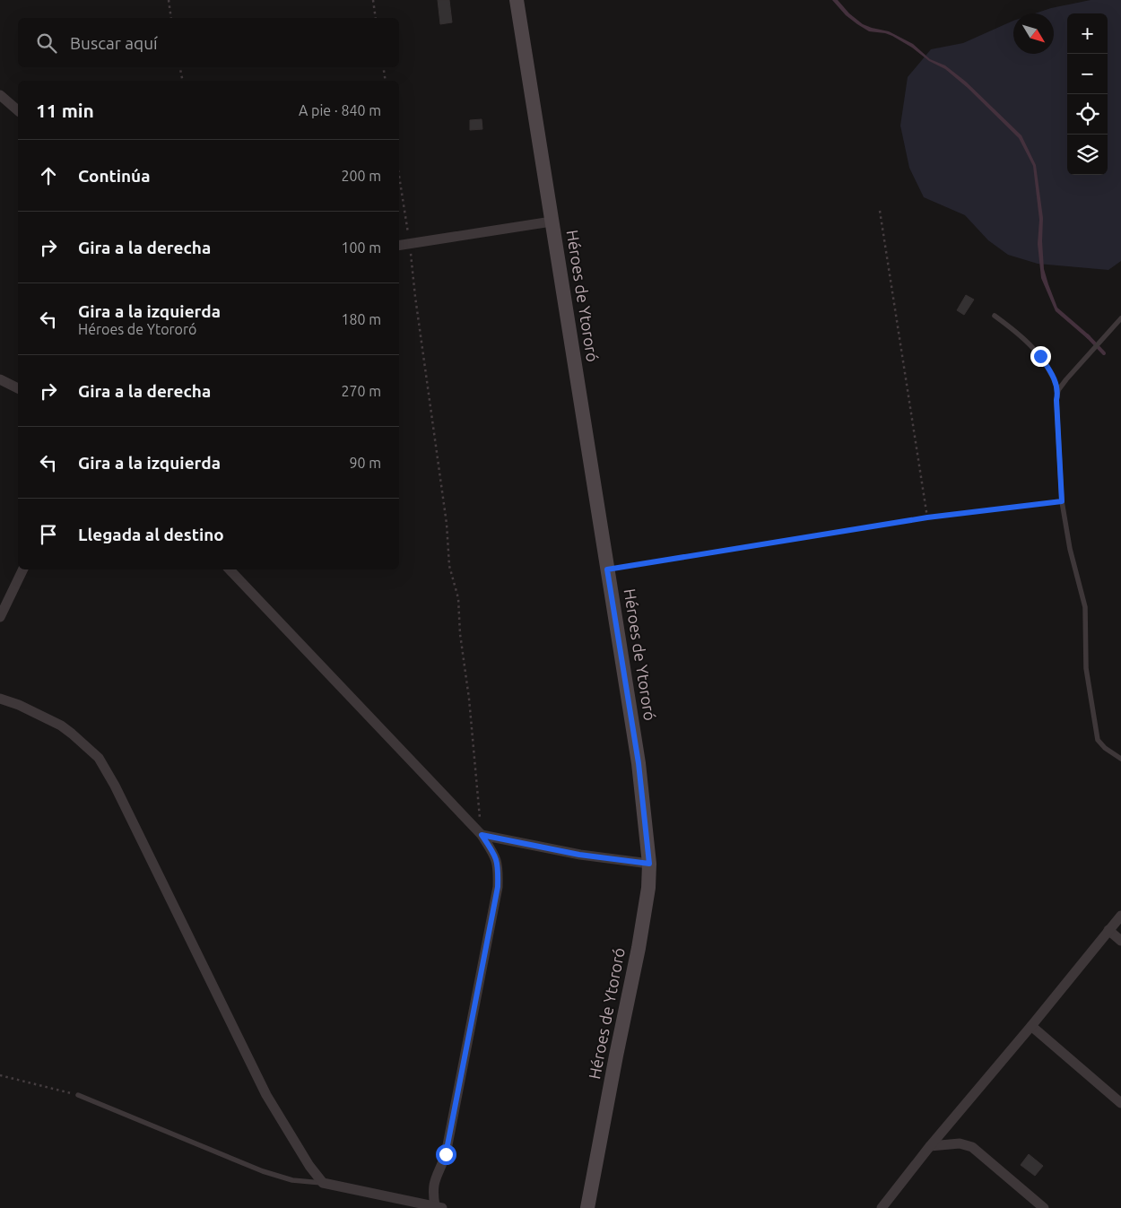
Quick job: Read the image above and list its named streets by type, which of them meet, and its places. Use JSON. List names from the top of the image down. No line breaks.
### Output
{"streets":{"main road":["Héroes de Ytororó"]},"north":"bottom right","page":{"map_buttons":["+","−"],"search":"Buscar aquí","heading":["11 min","A pie · 840 m"],"list":[["Continúa","200 m"],["Gira a la derecha","100 m"],["Gira a la izquierda","Héroes de Ytororó","180 m"],["Gira a la derecha","270 m"],["Gira a la izquierda","90 m"],"Llegada al destino"]}}
